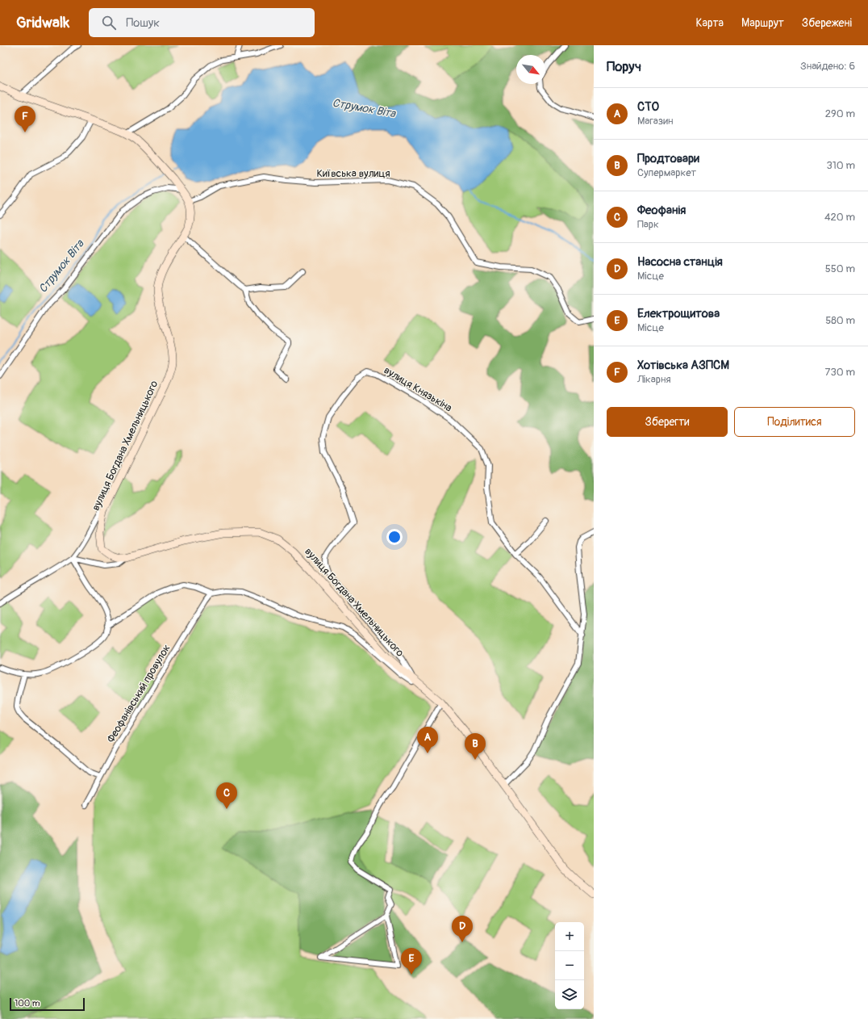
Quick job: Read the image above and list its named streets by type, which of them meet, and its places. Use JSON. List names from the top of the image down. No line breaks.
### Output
{"streets":{"street":["Київська вулиця","вулиця Князькіна","вулиця Богдана Хмельницького","Феофанівський провулок"]},"crossings":[["Київська вулиця","вулиця Богдана Хмельницького"],["вулиця Князькіна","вулиця Богдана Хмельницького"]],"water":["Струмок Віта"],"scale_bar":"100 m","north":"bottom right","page":{"header":"Gridwalk","search":"Пошук","nav":["Карта","Маршрут","Збережені"],"heading":["Поруч","Знайдено: 6"],"list":[{"mark":"A","name":"СТО","note":"Магазин","value":"290 m"},{"mark":"B","name":"Продтовари","note":"Супермаркет","value":"310 m"},{"mark":"C","name":"Феофанія","note":"Парк","value":"420 m"},{"mark":"D","name":"Насосна станція","note":"Місце","value":"550 m"},{"mark":"E","name":"Електрощитова","note":"Місце","value":"580 m"},{"mark":"F","name":"Хотівська АЗПСМ","note":"Лікарня","value":"730 m"}],"pins":["F","A","B","C","D","E"],"buttons":["Зберегти","Поділитися"],"map_buttons":["+","−"],"scale":"100 m"}}
